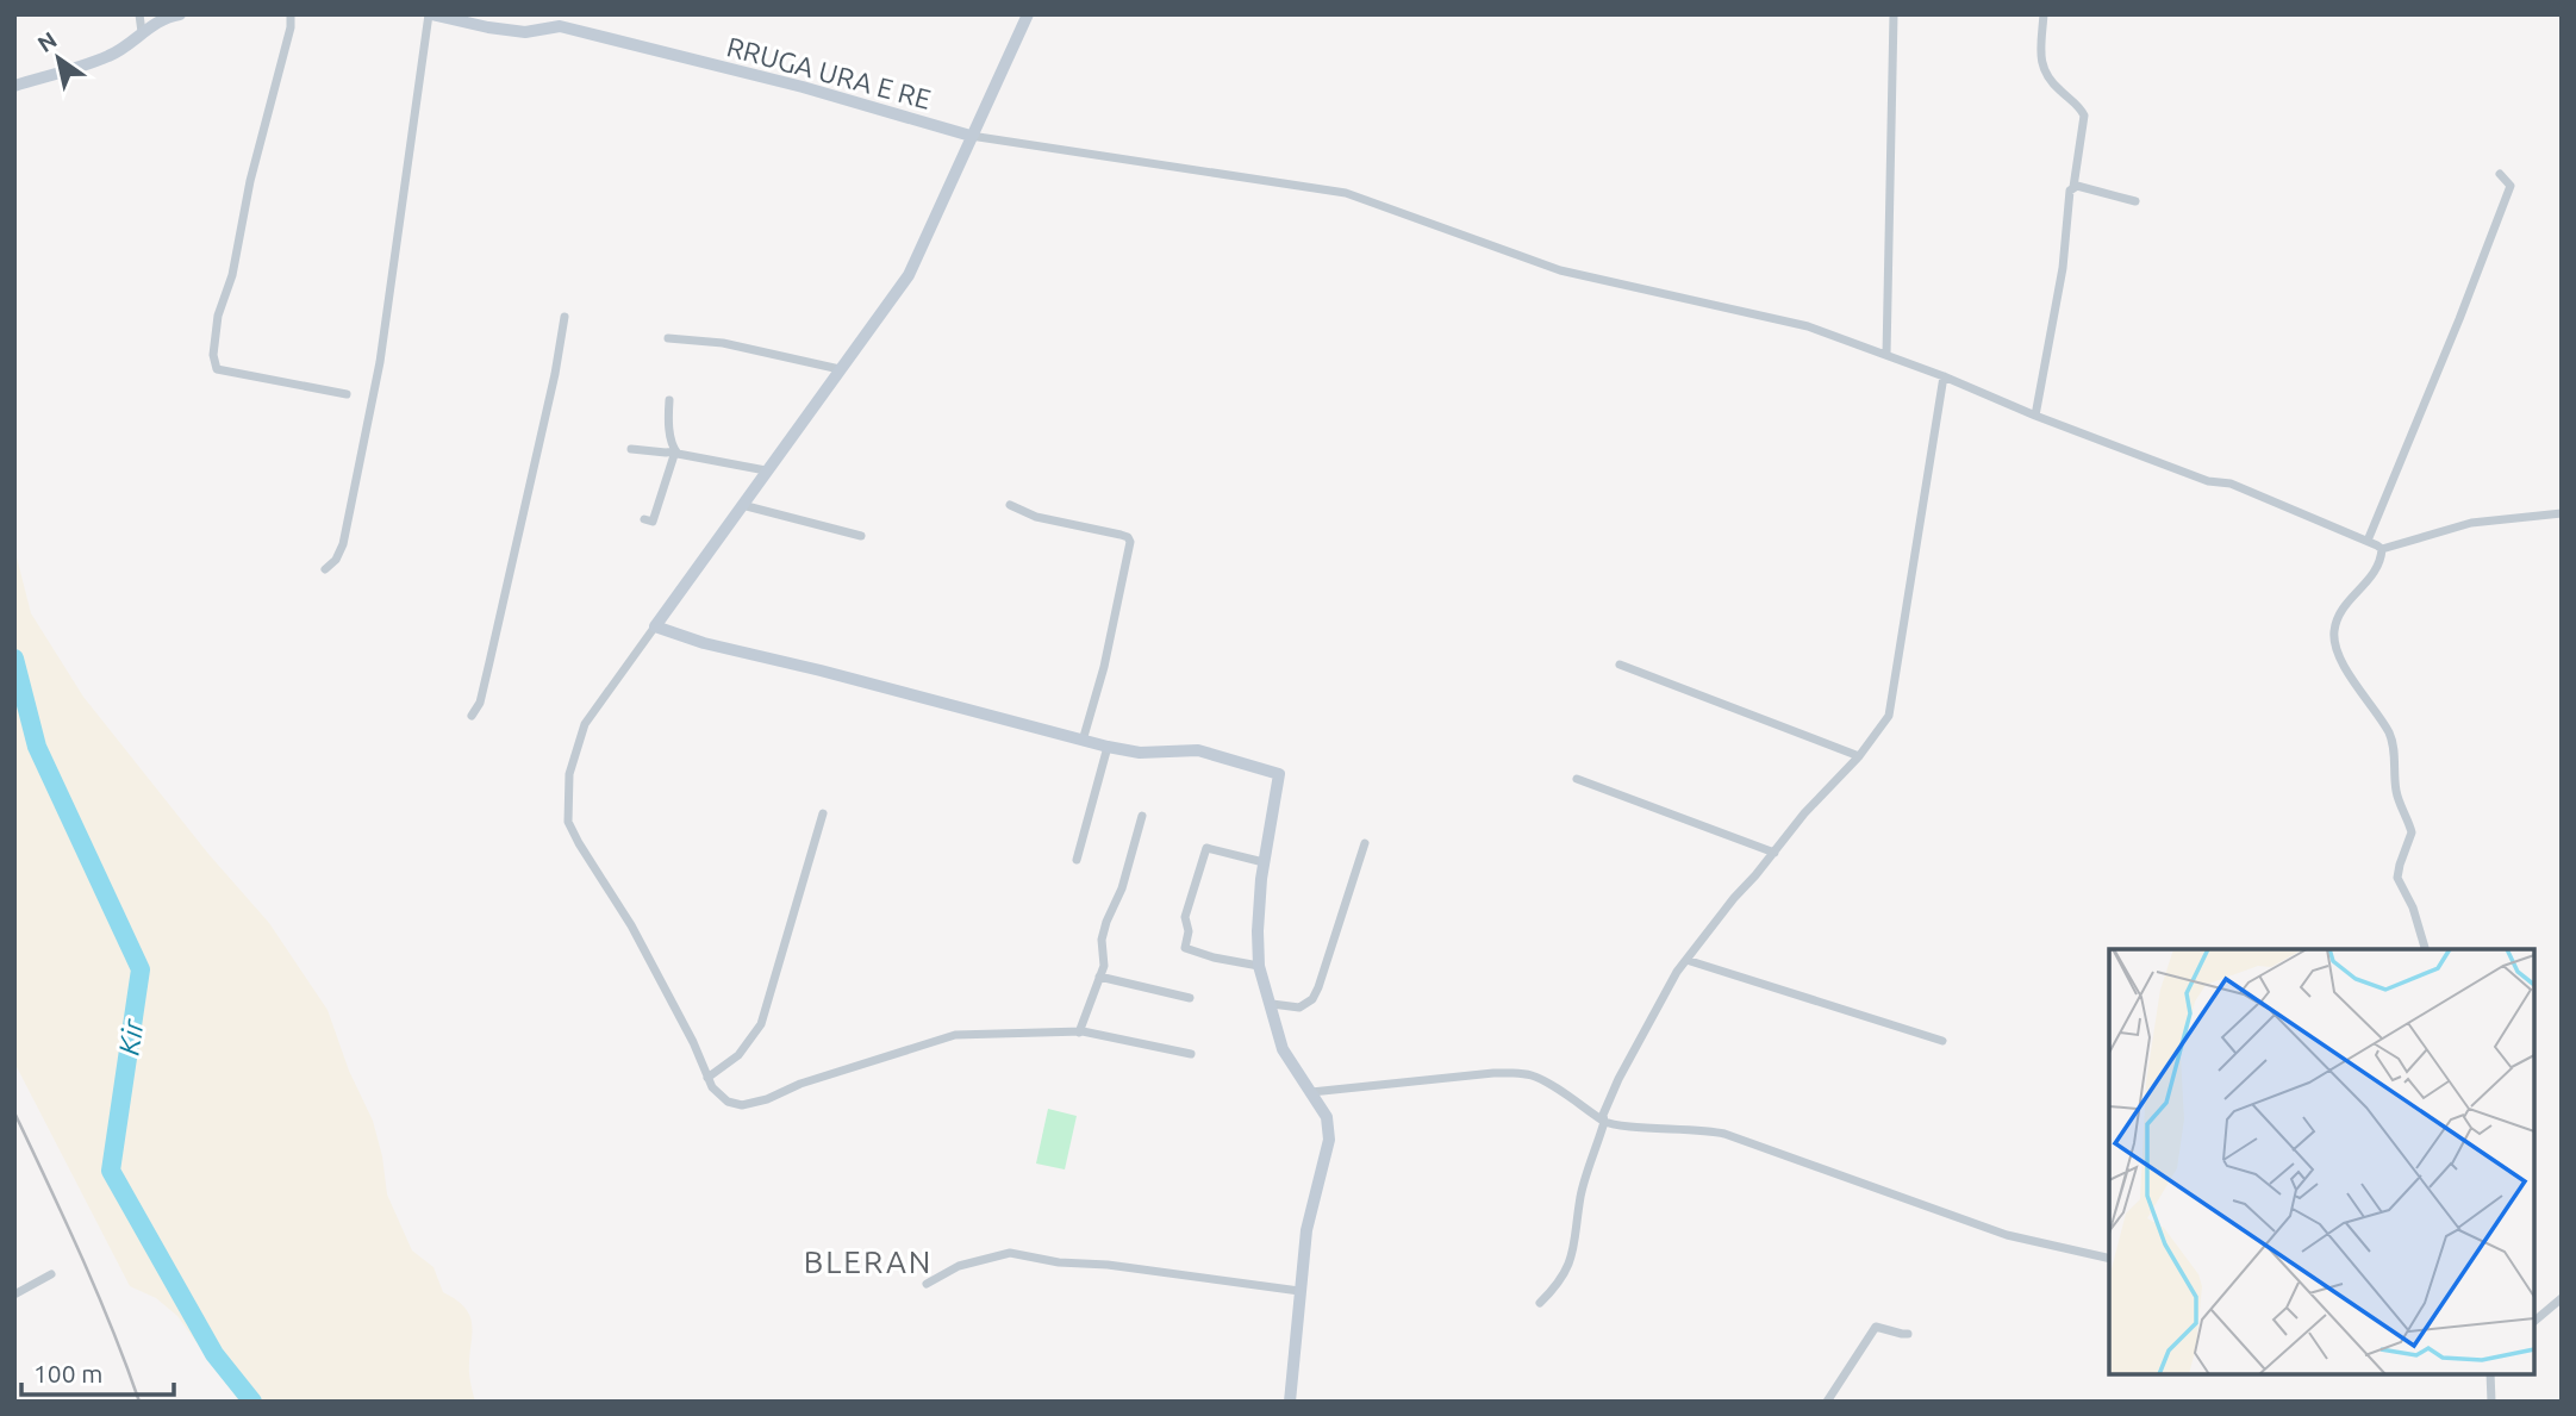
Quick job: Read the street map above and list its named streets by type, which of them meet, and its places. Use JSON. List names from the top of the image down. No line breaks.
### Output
{"streets":{"street":["RRUGA URA E RE"]},"districts":["BLERAN"],"water":["Kir"],"scale_bar":"100 m","north":"top left"}
